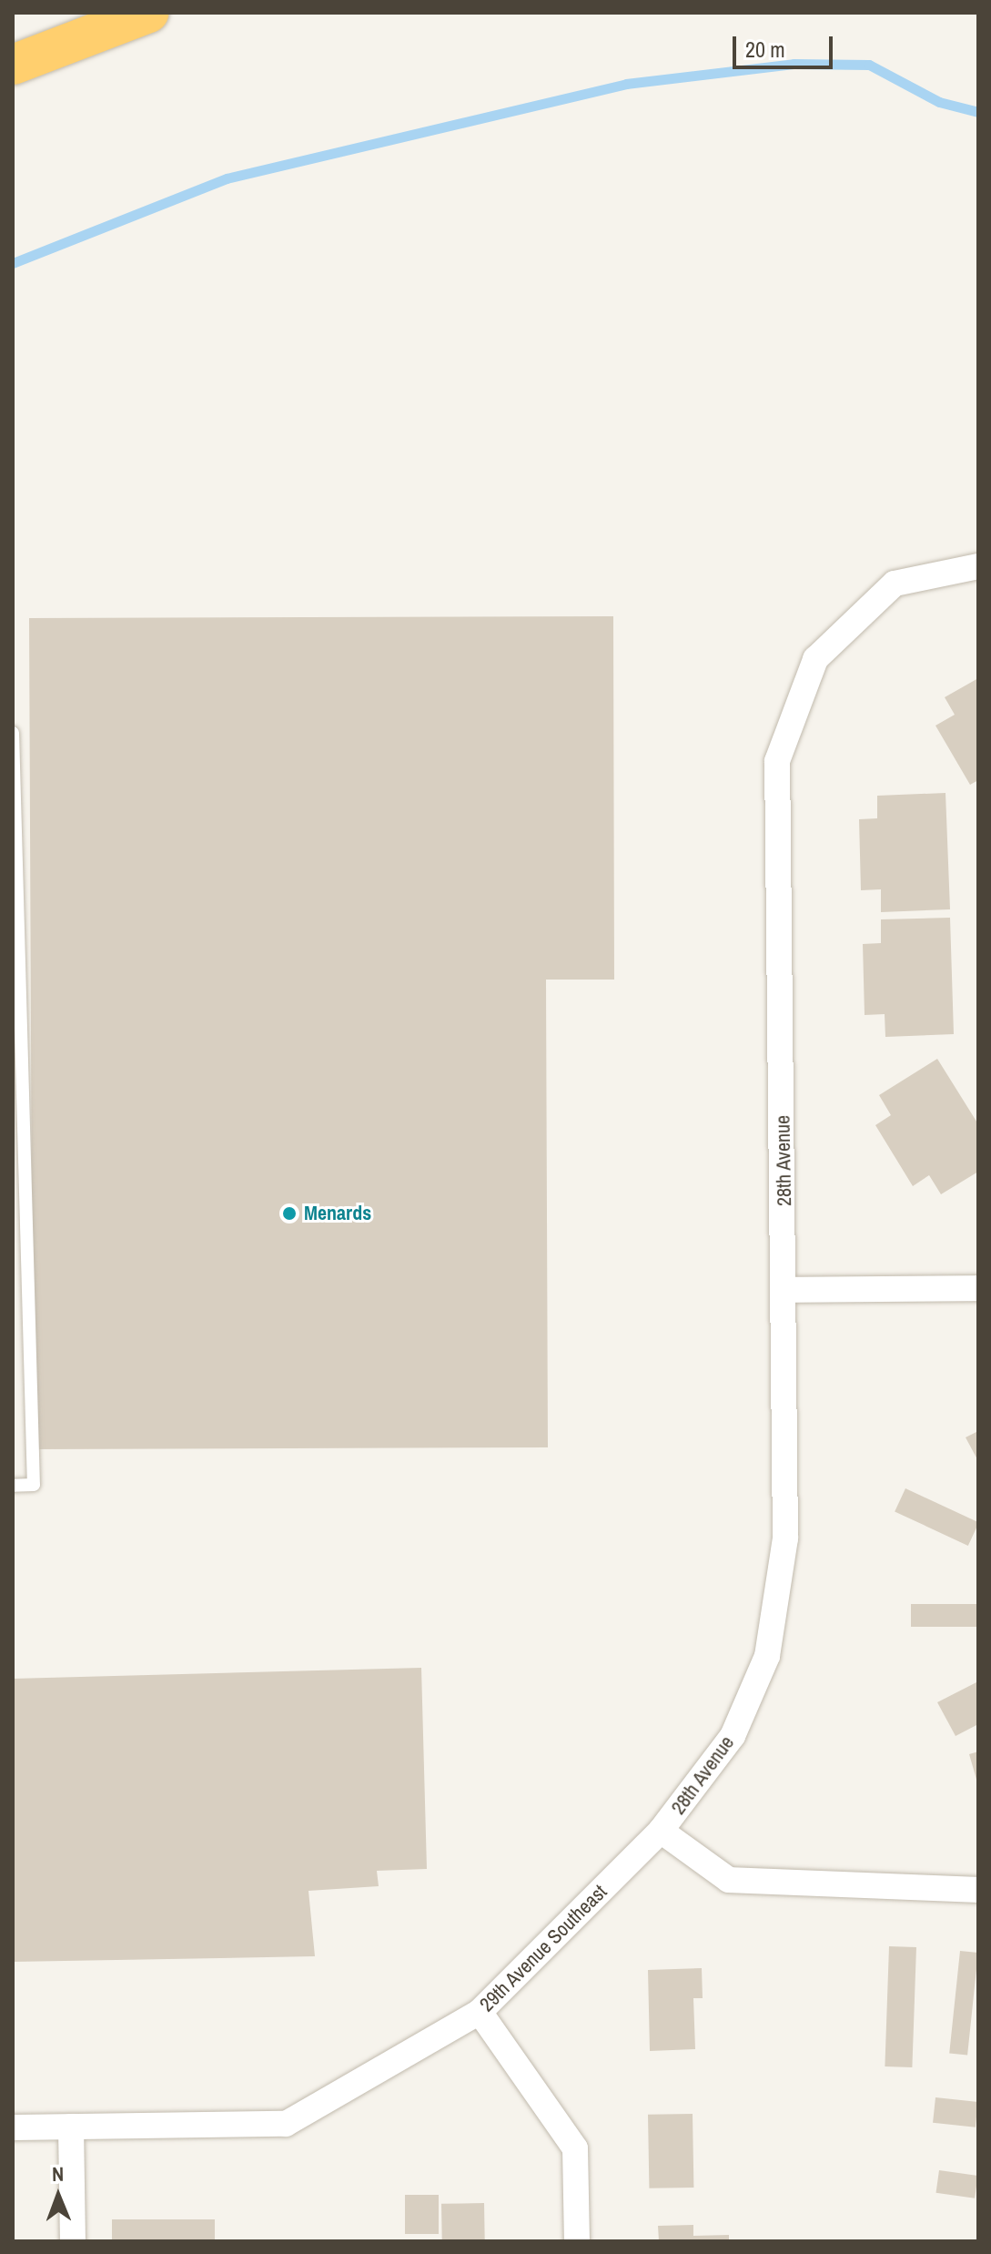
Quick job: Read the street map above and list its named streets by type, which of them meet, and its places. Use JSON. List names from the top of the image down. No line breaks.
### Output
{"streets":{"street":["28th Avenue","29th Avenue Southeast"]},"crossings":[["28th Avenue","29th Avenue Southeast"]],"places":["Menards"],"scale_bar":"20 m","north":"top"}
